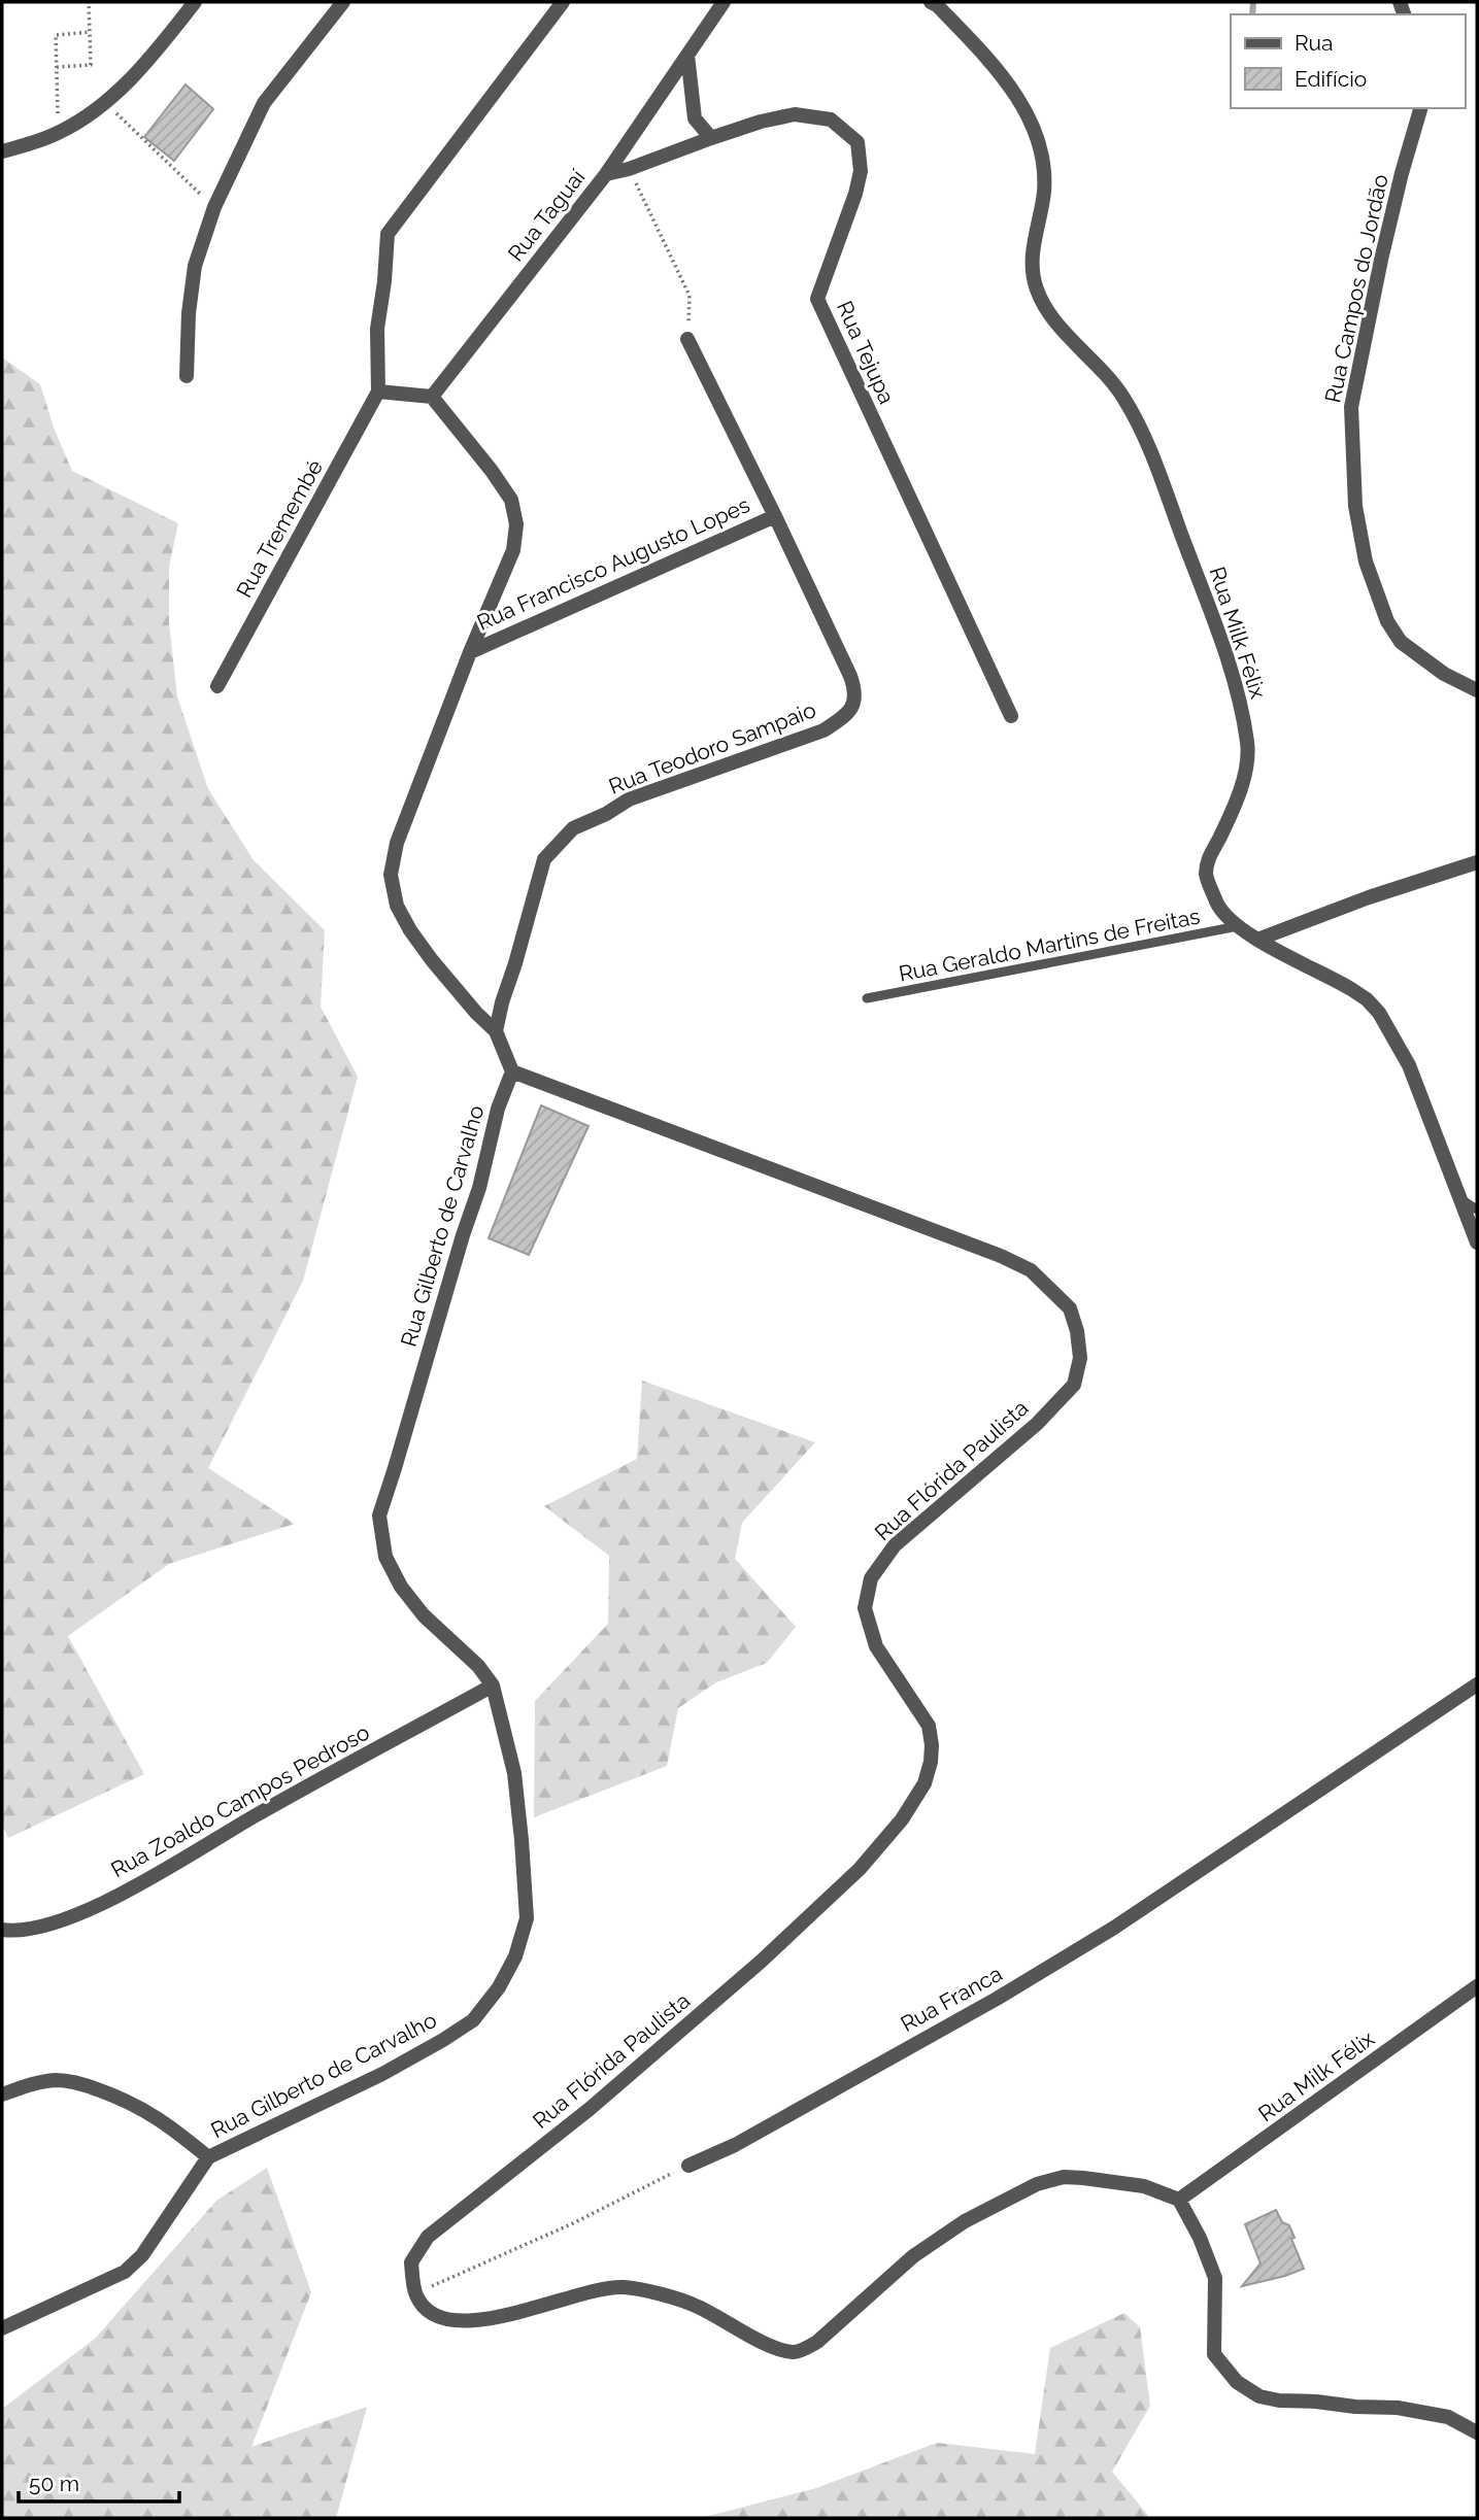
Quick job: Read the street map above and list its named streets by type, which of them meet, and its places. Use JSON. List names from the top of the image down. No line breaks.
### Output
{"streets":{"street":["Rua Taguaí","Rua Campos do Jordão","Rua Tejupa","Rua Tremembé","Rua Francisco Augusto Lopes","Rua Milk Félix","Rua Teodoro Sampaio","Rua Gilberto de Carvalho","Rua Flórida Paulista","Rua Zoaldo Campos Pedroso","Rua Franca"],"lane":["Rua Geraldo Martins de Freitas"]},"crossings":[["Rua Taguaí","Rua Tejupa"],["Rua Francisco Augusto Lopes","Rua Teodoro Sampaio"],["Rua Milk Félix","Rua Geraldo Martins de Freitas"],["Rua Gilberto de Carvalho","Rua Flórida Paulista"],["Rua Gilberto de Carvalho","Rua Zoaldo Campos Pedroso"]],"legend":["Rua","Edifício"],"scale_bar":"50 m"}
